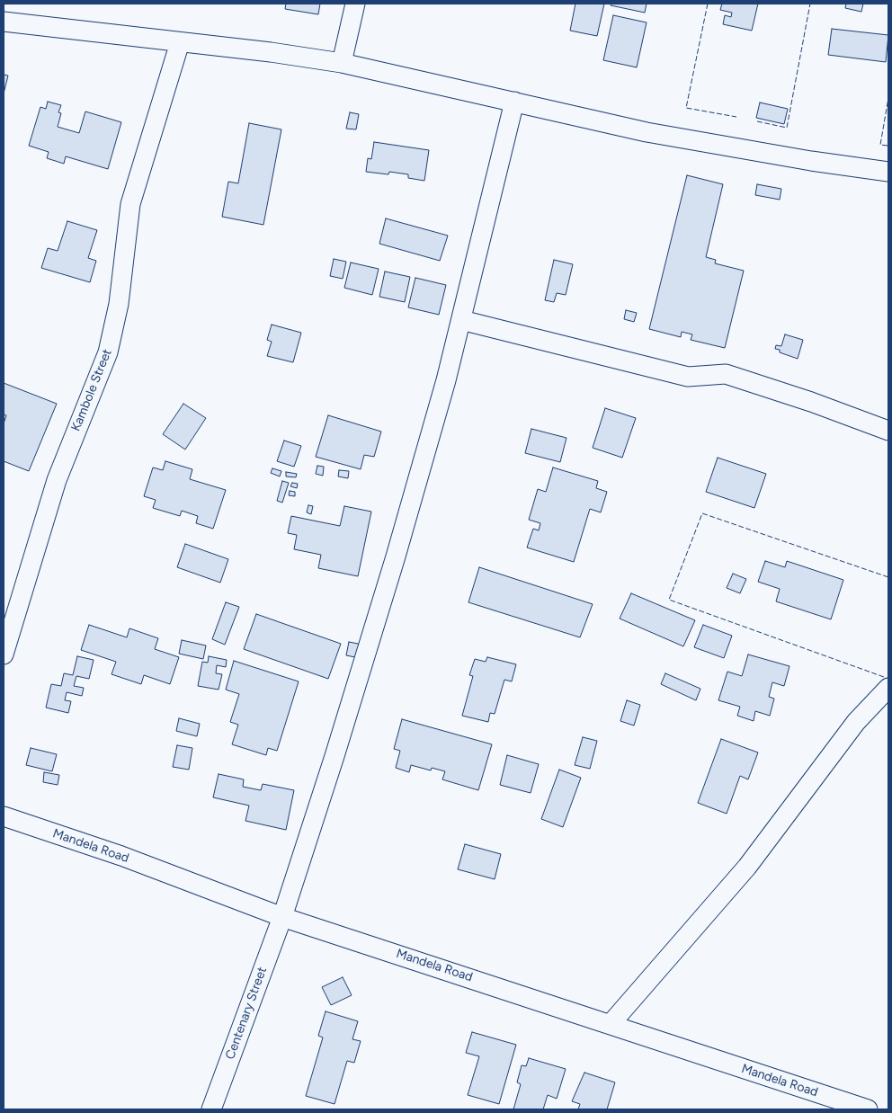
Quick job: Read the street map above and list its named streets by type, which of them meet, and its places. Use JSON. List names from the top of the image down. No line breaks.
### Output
{"streets":{"street":["Kambole Street","Mandela Road","Centenary Street"]},"crossings":[["Mandela Road","Centenary Street"]]}
